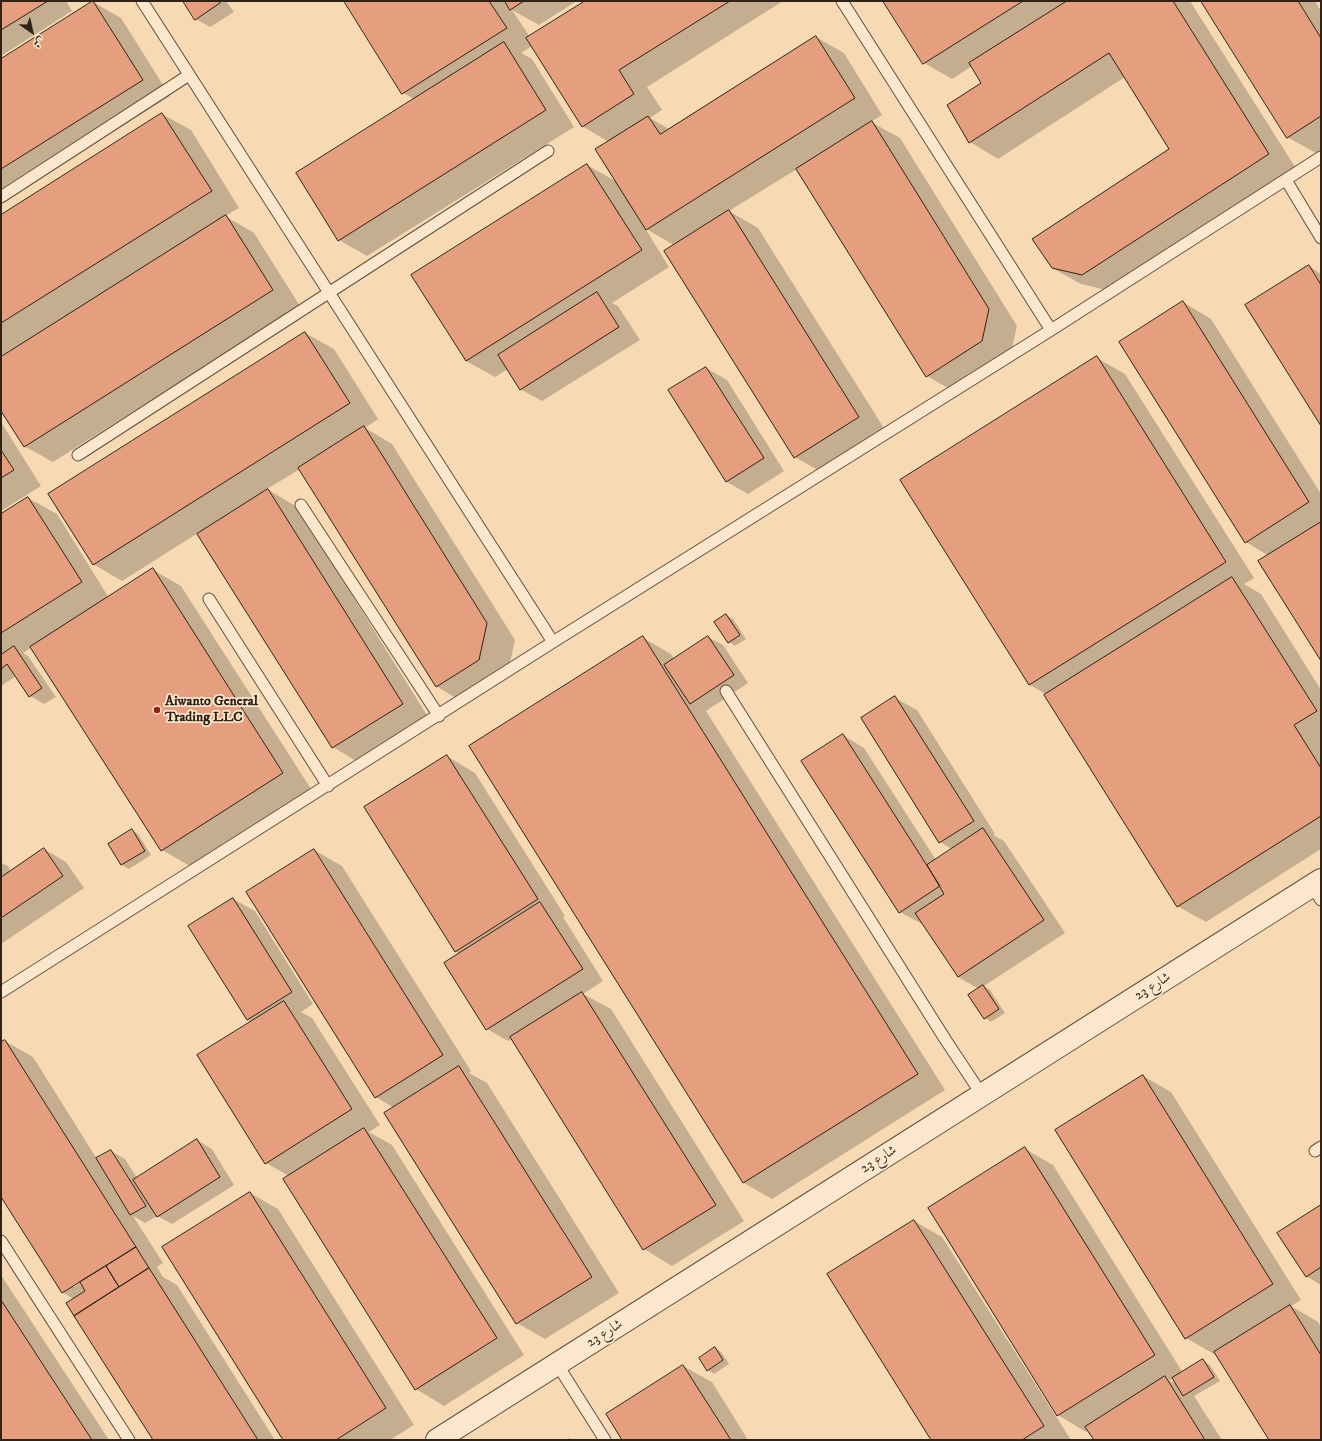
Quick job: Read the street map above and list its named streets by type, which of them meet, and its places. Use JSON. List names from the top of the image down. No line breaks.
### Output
{"streets":{"street":["شارع 23"]},"places":["Aiwanto General Trading LLC"],"north":"bottom right"}
